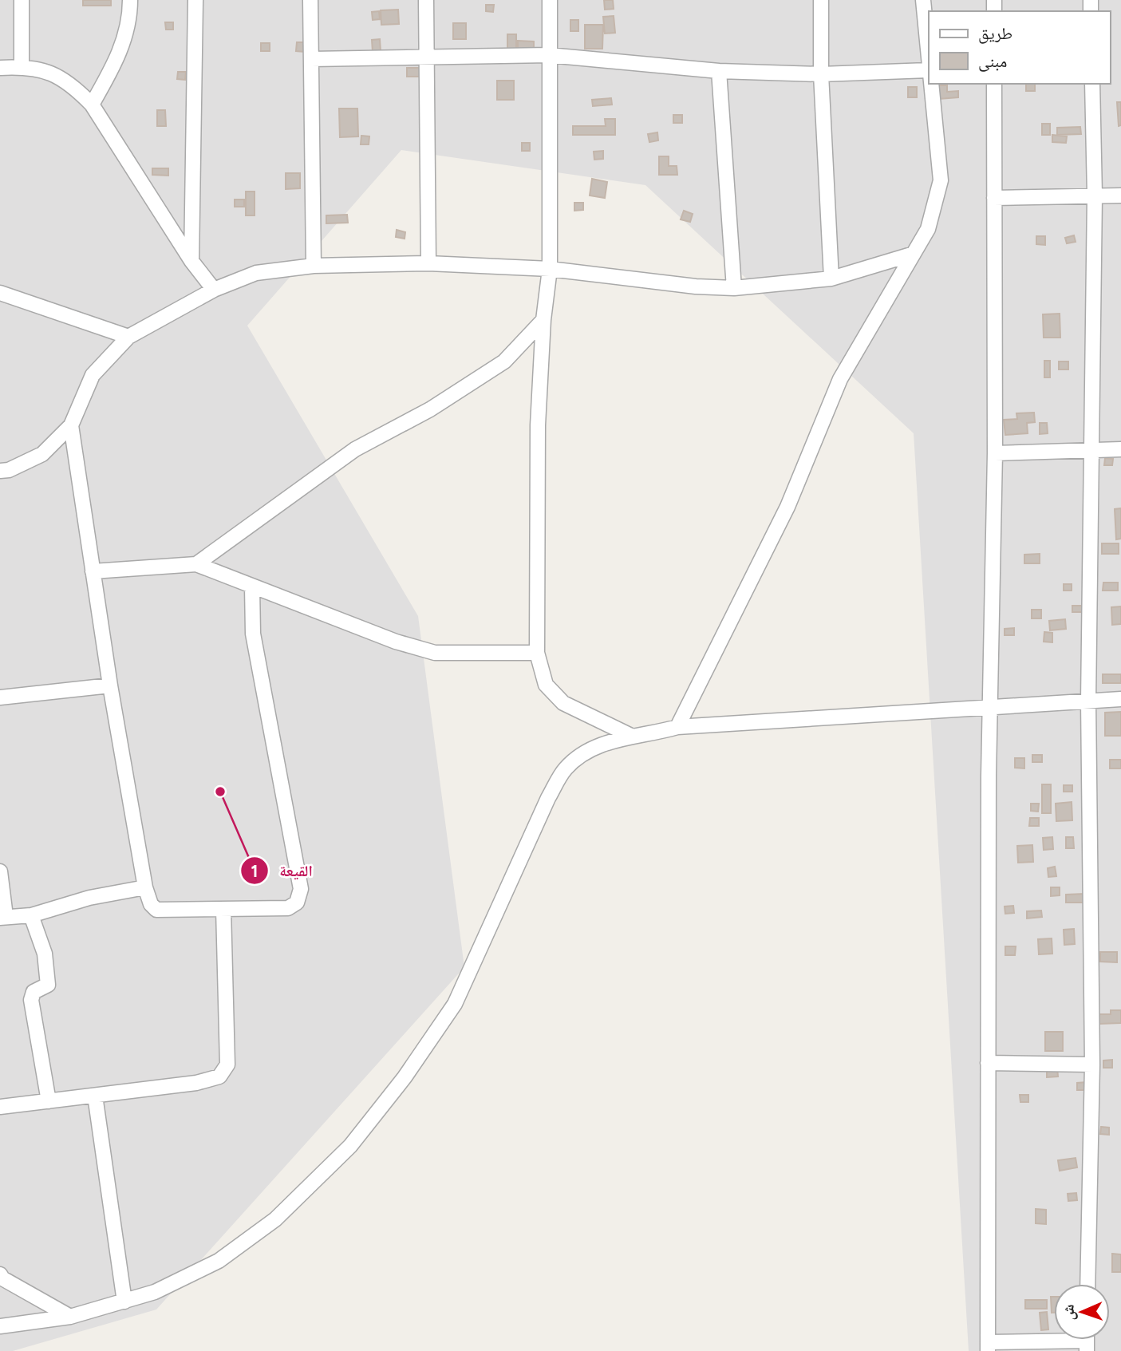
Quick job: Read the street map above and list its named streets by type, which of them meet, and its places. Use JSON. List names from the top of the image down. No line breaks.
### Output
{"places":["القيعة"],"legend":["طريق","مبنى"],"north":"left"}
